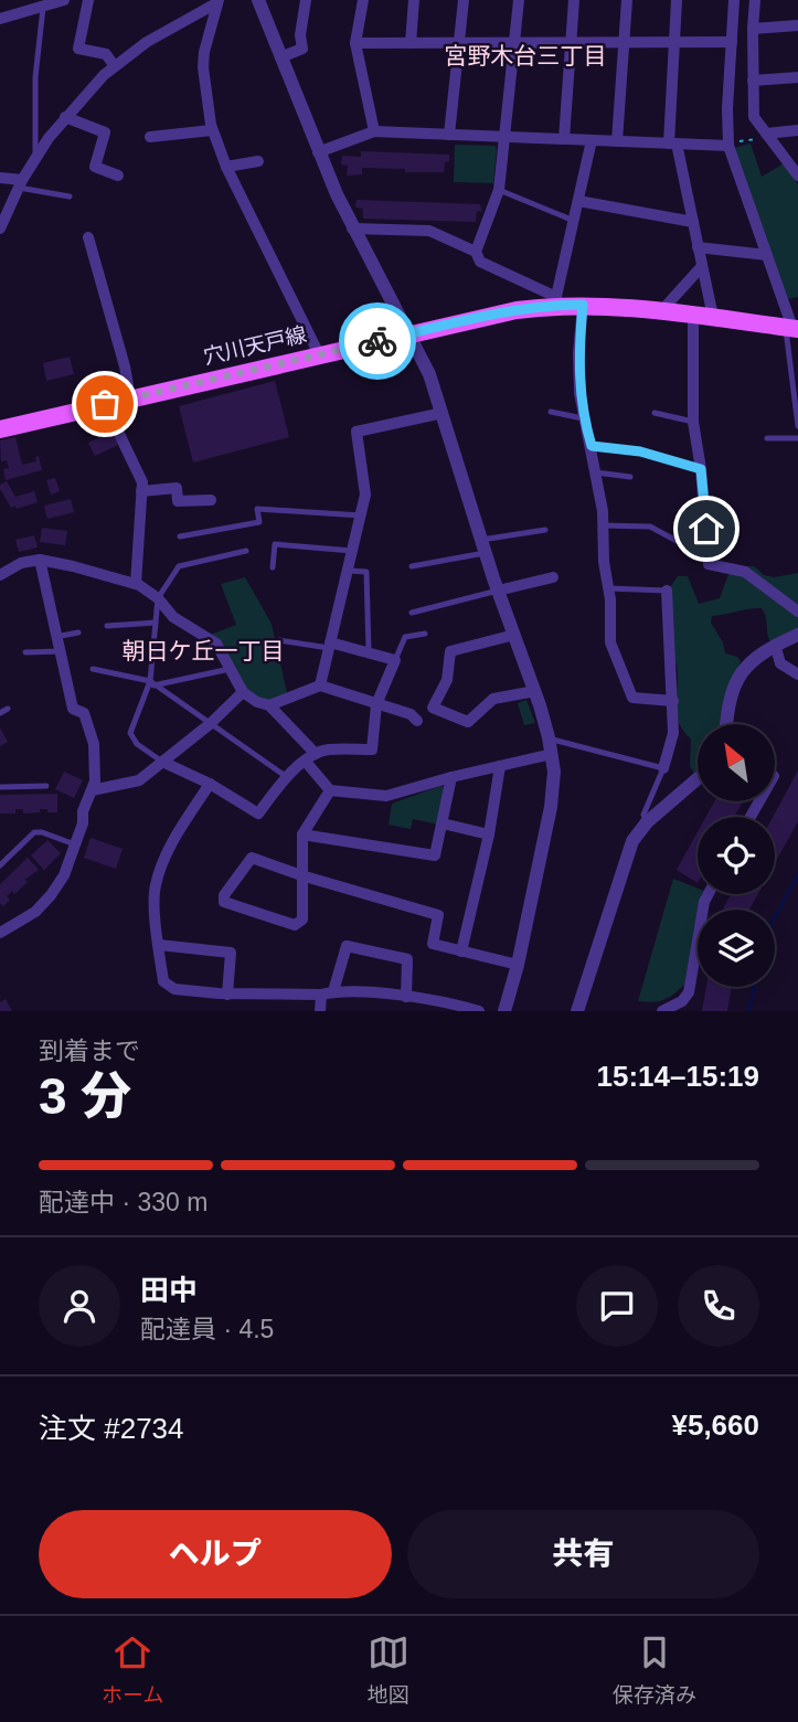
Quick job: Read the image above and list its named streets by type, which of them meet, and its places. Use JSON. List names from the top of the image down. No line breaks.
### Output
{"streets":{"main road":["穴川天戸線"]},"districts":["宮野木台三丁目","朝日ケ丘一丁目"],"north":"top left","page":{"heading":["3 分","到着まで","15:14–15:19"],"panel":["田中","配達員 · 4.5","注文 #2734","¥5,660"],"bar":"配達中 · 330 m","buttons":["ヘルプ","共有"],"tabs":["ホーム","地図","保存済み"]}}
